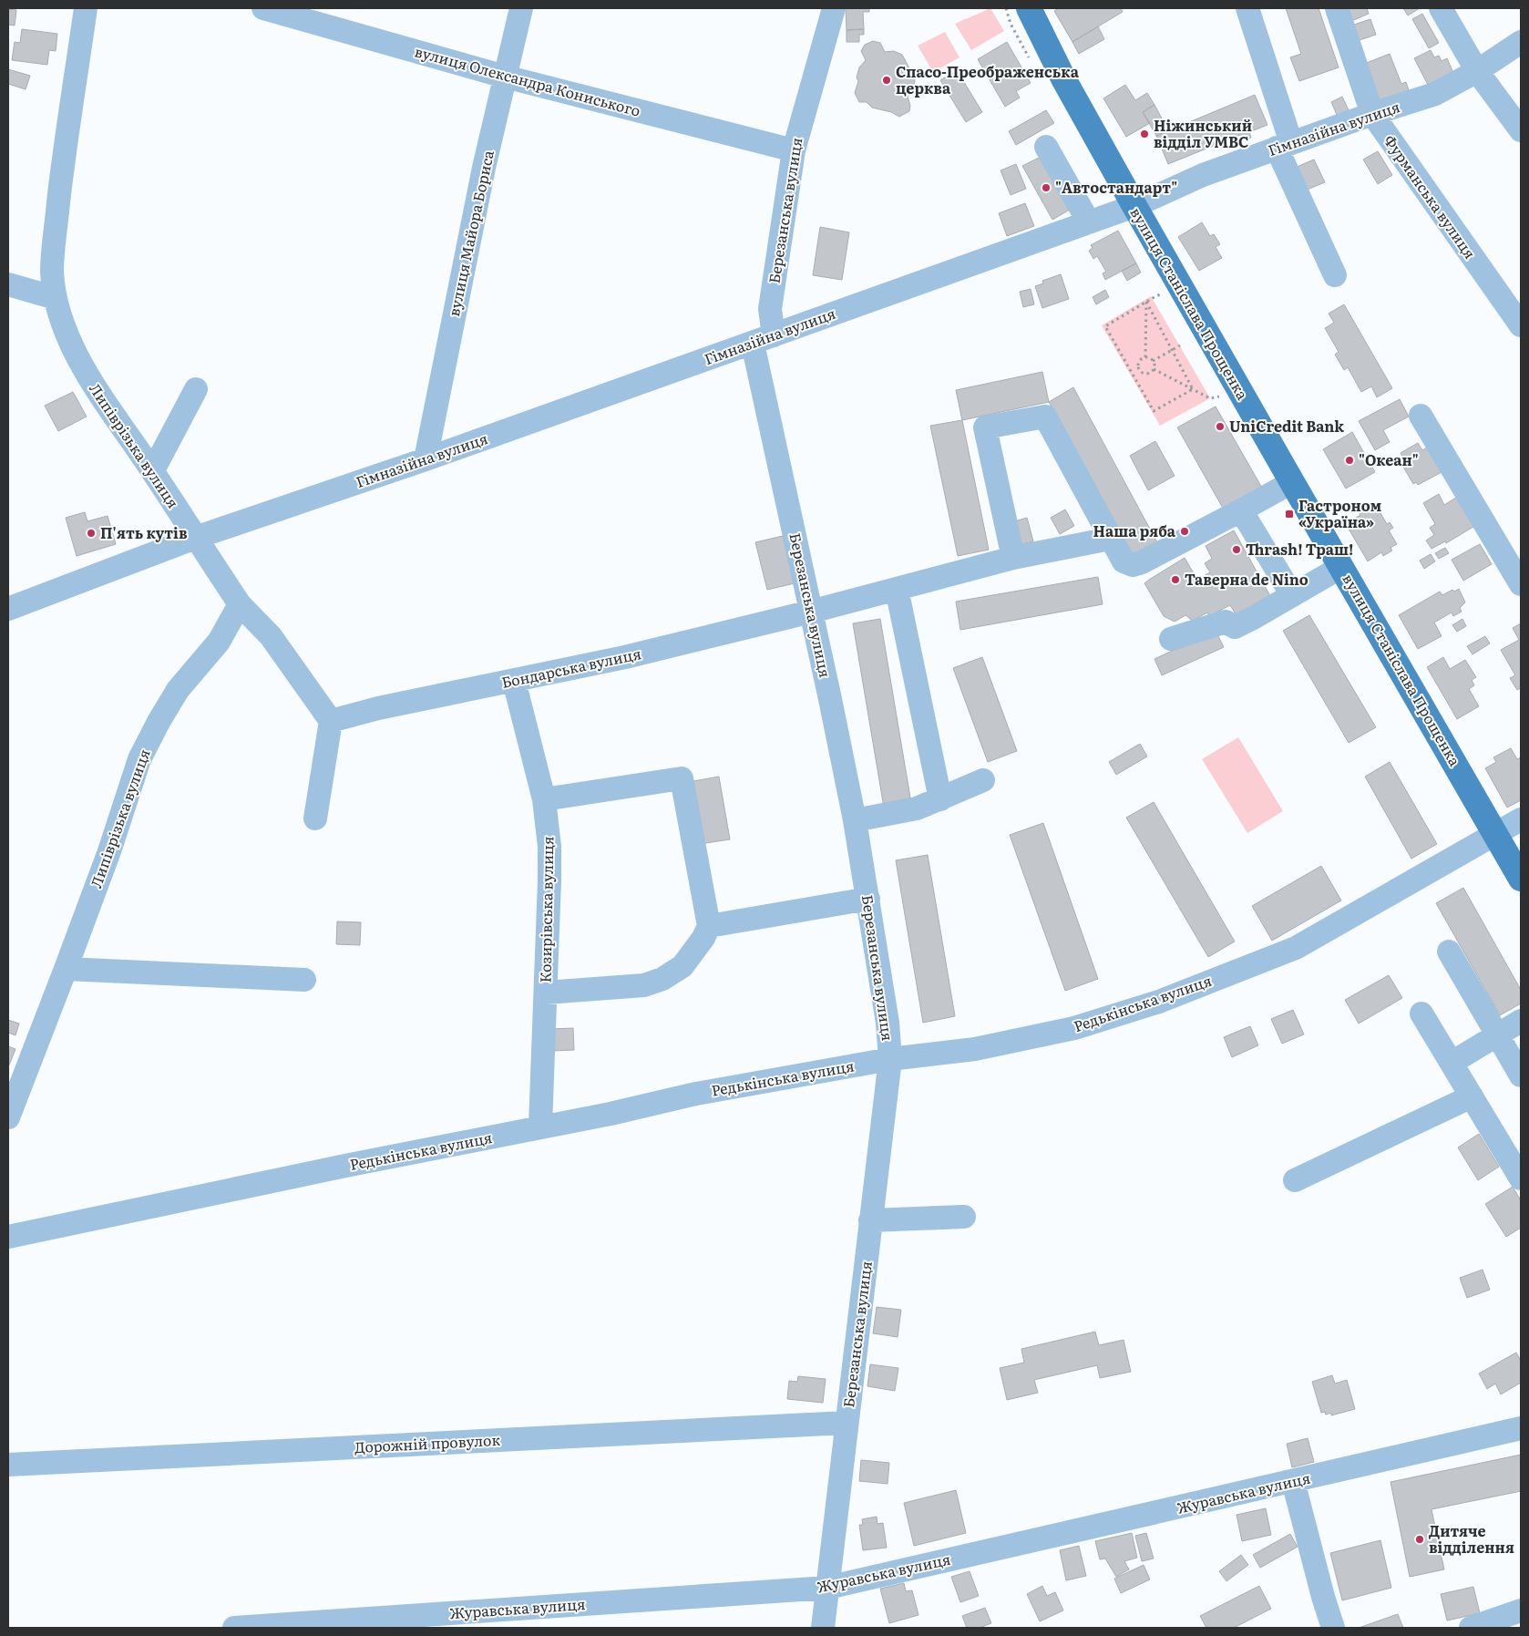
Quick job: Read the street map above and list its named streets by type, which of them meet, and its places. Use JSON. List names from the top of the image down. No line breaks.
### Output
{"streets":{"main road":["вулиця Станіслава Прощенка"],"street":["вулиця Олександра Кониського","Гімназійна вулиця","Фурманська вулиця","Березанська вулиця","вулиця Майора Бориса","Липіврізька вулиця","Бондарська вулиця","Козирівська вулиця","Редькінська вулиця","Дорожній провулок","Журавська вулиця"]},"crossings":[["вулиця Олександра Кониського","Березанська вулиця"],["вулиця Олександра Кониського","вулиця Майора Бориса"],["Гімназійна вулиця","Фурманська вулиця"],["Гімназійна вулиця","Березанська вулиця"],["Гімназійна вулиця","вулиця Майора Бориса"],["Гімназійна вулиця","вулиця Станіслава Прощенка"],["Гімназійна вулиця","Липіврізька вулиця"],["Березанська вулиця","Бондарська вулиця"],["Березанська вулиця","Редькінська вулиця"],["Березанська вулиця","Дорожній провулок"],["Березанська вулиця","Журавська вулиця"],["вулиця Станіслава Прощенка","Редькінська вулиця"],["Бондарська вулиця","Козирівська вулиця"],["Козирівська вулиця","Редькінська вулиця"]],"places":{"other":["Спасо-Преображенська церква","Ніжинський відділ УМВС","\"Автостандарт\"","UniCredit Bank","\"Океан\"","Наша ряба","П'ять кутів","Thrash! Траш!","Таверна de Nino","Дитяче відділення"],"transit":["Гастроном «Україна»"]}}
